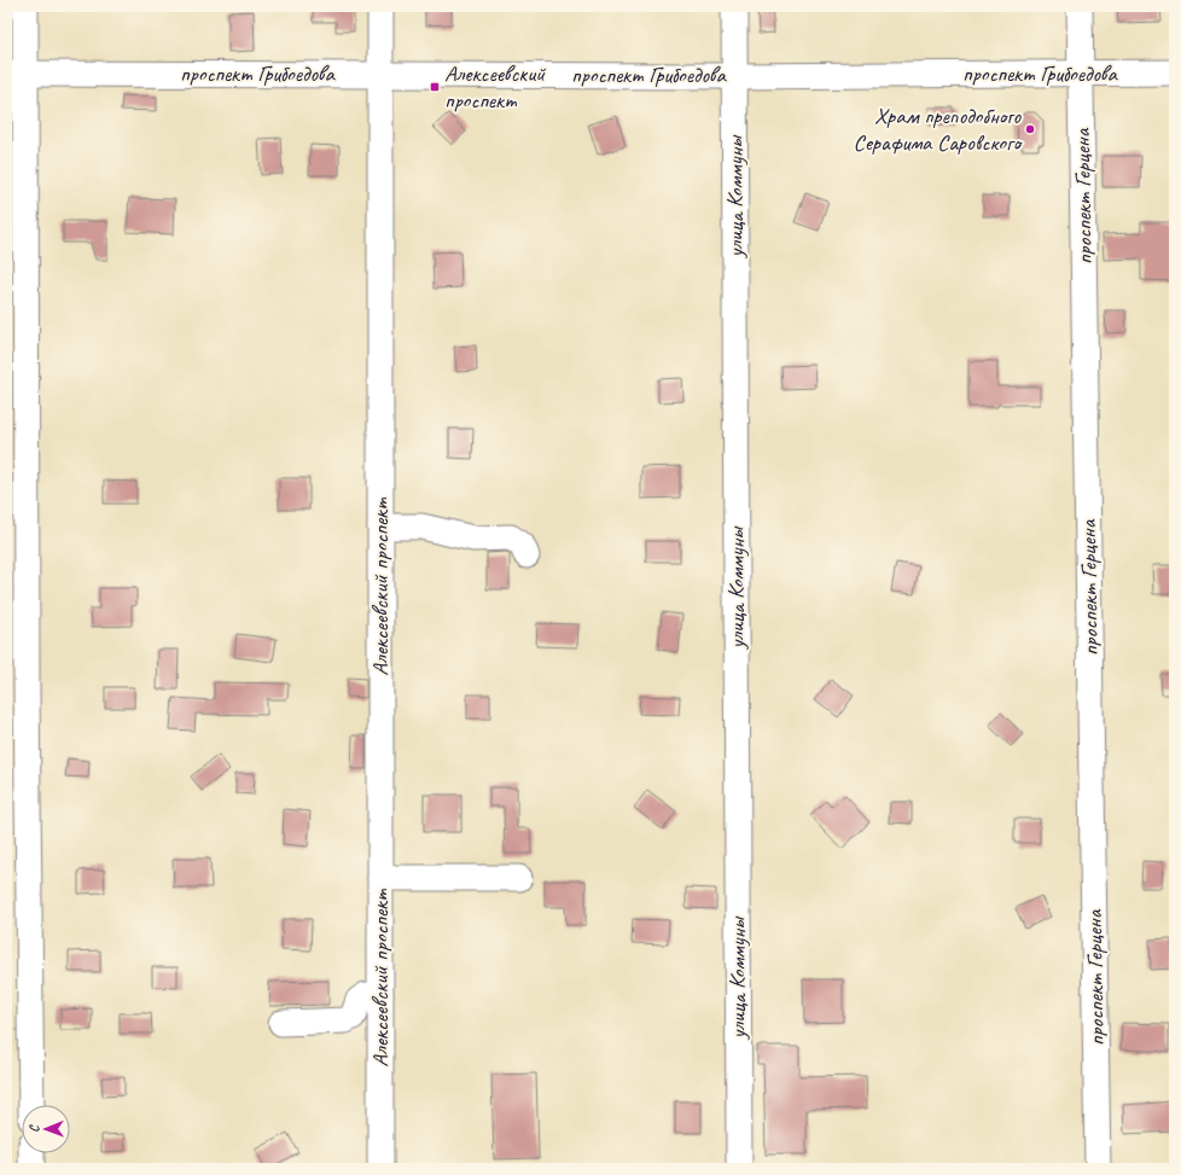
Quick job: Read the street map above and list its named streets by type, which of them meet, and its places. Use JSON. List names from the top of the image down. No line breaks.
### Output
{"streets":{"street":["проспект Грибоедова","улица Коммуны","проспект Герцена","Алексеевский проспект"]},"crossings":[["проспект Грибоедова","улица Коммуны"],["проспект Грибоедова","проспект Герцена"],["проспект Грибоедова","Алексеевский проспект"]],"places":{"transit":["Алексеевский проспект"],"other":["Храм преподобного Серафима Саровского"]},"north":"left"}
